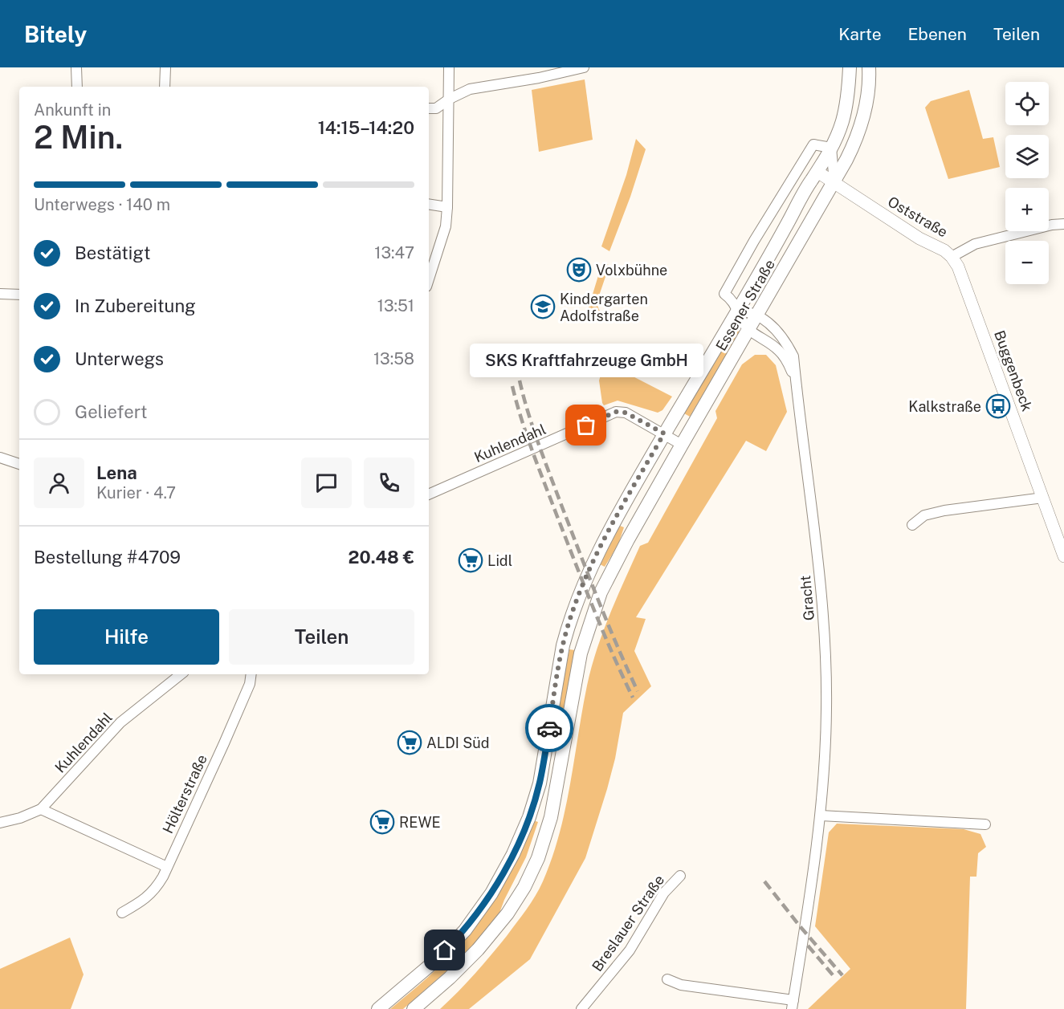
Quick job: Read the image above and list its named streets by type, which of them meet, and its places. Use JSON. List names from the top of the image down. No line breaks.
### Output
{"streets":{"main road":["Essener Straße"],"street":["Oststraße","Buggenbeck","Kuhlendahl","Gracht","Hölterstraße","Breslauer Straße"]},"crossings":[["Oststraße","Essener Straße"],["Oststraße","Buggenbeck"],["Essener Straße","Kuhlendahl"],["Essener Straße","Gracht"]],"places":{"theatre":["Volxbühne"],"school or university":["Kindergarten Adolfstraße"],"bus stop":["Kalkstraße"],"other":["SKS Kraftfahrzeuge GmbH"],"supermarket":["Lidl","ALDI Süd","REWE"]},"page":{"header":"Bitely","nav":["Karte","Ebenen","Teilen"],"map_buttons":["+","−"],"heading":["2 Min.","Ankunft in","14:15–14:20"],"panel":["Lena","Kurier · 4.7","Bestellung #4709","20.48 €"],"bar":"Unterwegs · 140 m","list":[["Bestätigt","13:47"],["In Zubereitung","13:51"],["Unterwegs","13:58"],"Geliefert"],"bubble":"SKS Kraftfahrzeuge GmbH","buttons":["Hilfe","Teilen"]}}
